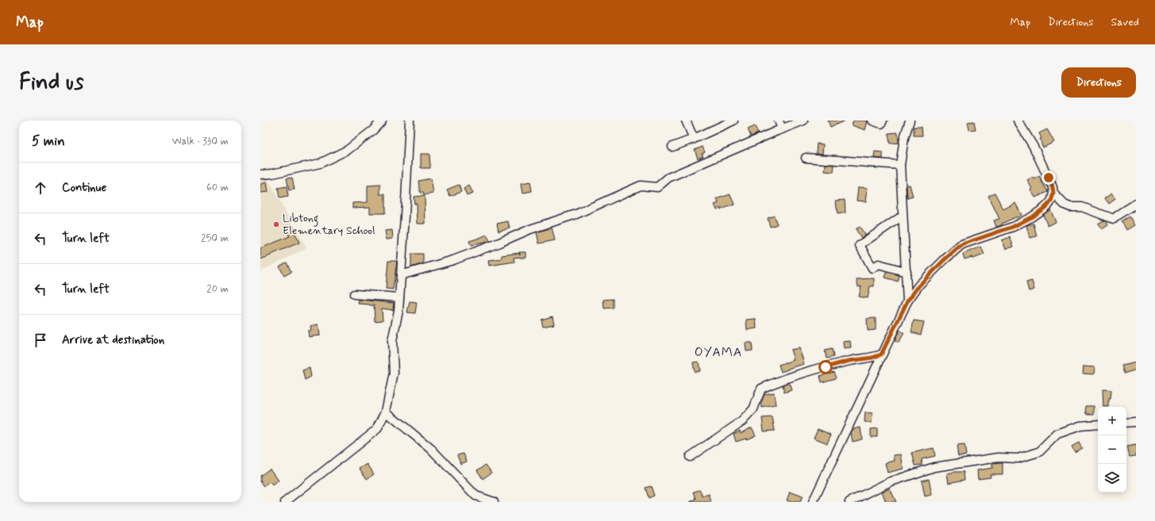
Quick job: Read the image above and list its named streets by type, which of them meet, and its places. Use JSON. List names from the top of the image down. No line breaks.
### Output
{"districts":["OYAMA"],"places":["Libtong Elementary School"],"page":{"header":"Map","nav":["Map","Directions","Saved"],"buttons":"Directions","title":"Find us","heading":["5 min","Walk · 330 m"],"list":[["Continue","60 m"],["Turn left","250 m"],["Turn left","20 m"],"Arrive at destination"],"map_buttons":["+","−"]}}
